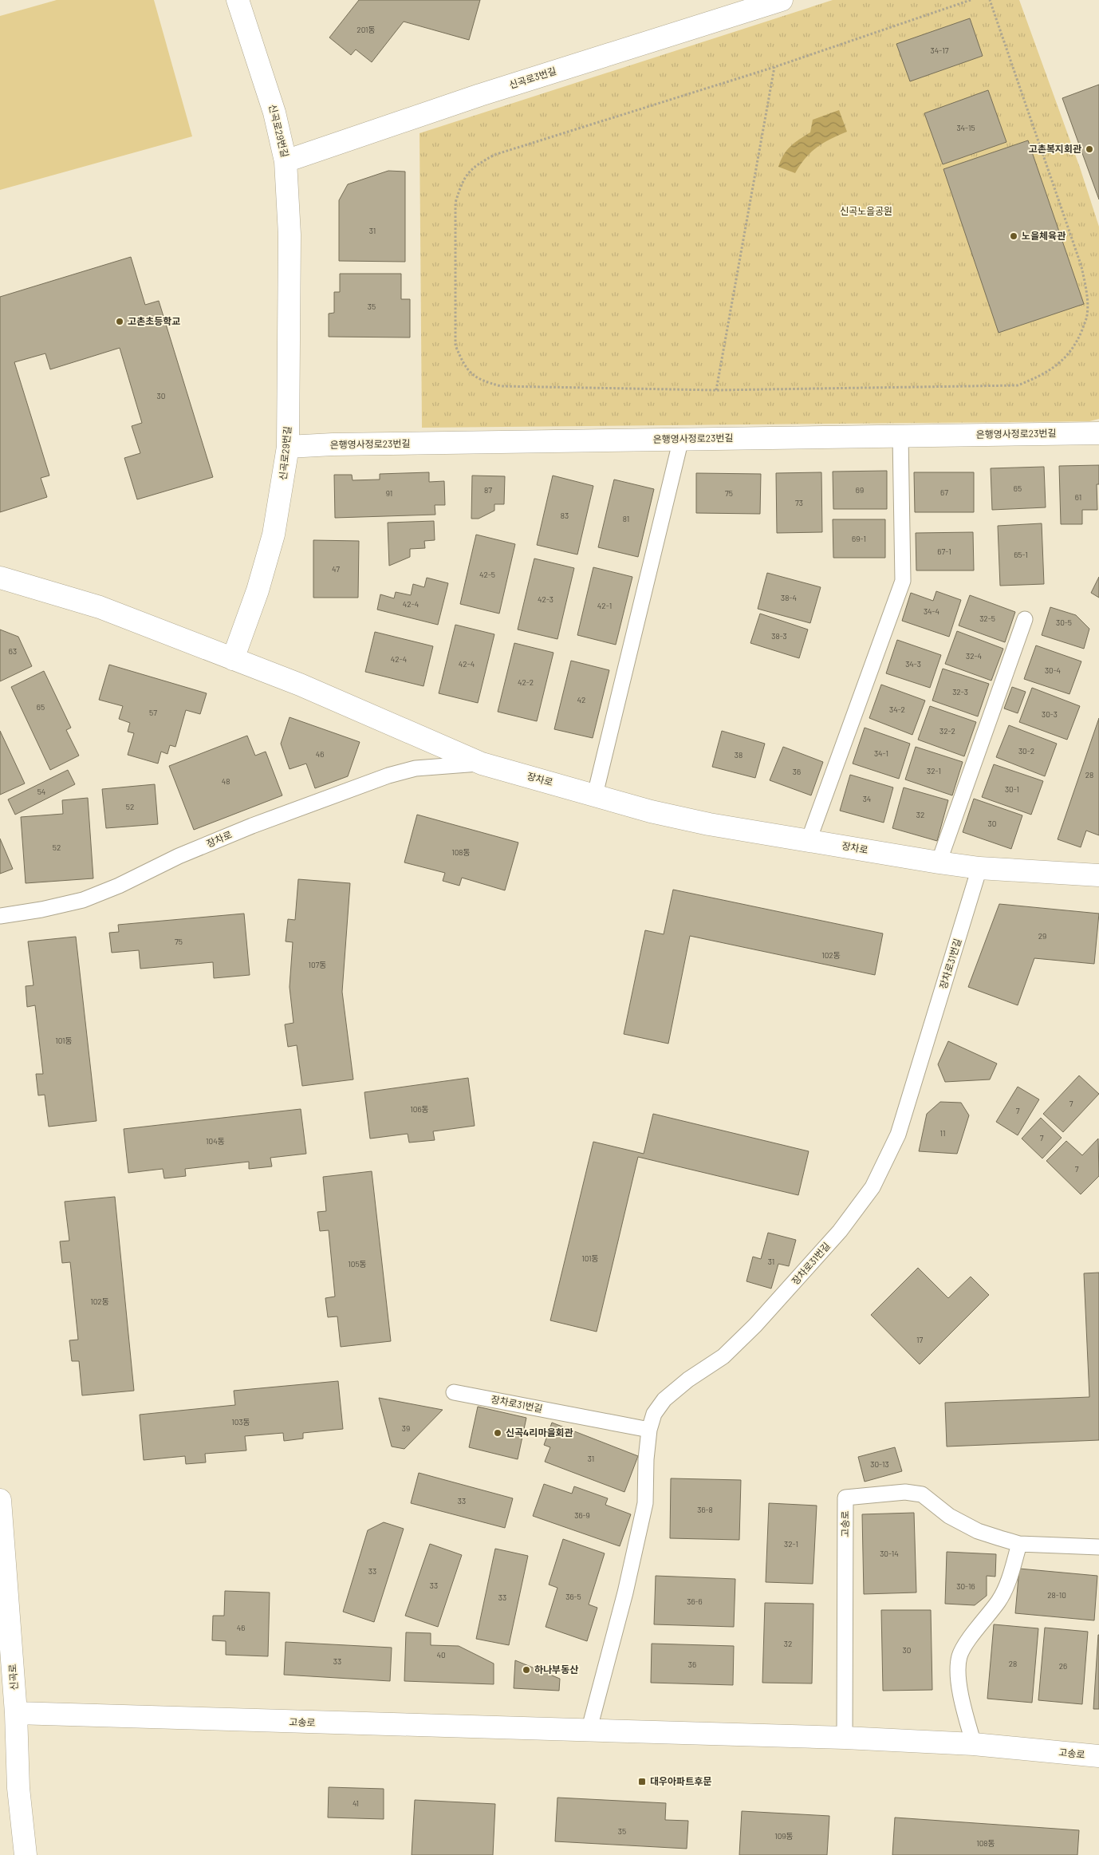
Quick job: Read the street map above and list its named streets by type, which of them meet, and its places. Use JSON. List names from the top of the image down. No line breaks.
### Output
{"streets":{"street":["신곡로3번길","신곡로29번길","은행영사정로23번길","장차로","고송로","신곡로"],"lane":["장차로31번길"]},"crossings":[["신곡로3번길","신곡로29번길"],["신곡로29번길","은행영사정로23번길"],["장차로","장차로31번길"],["고송로","신곡로"]],"parks":["신곡노을공원"],"places":{"other":["고촌복지회관","노을체육관","고촌초등학교","신곡4리마을회관","하나부동산"],"transit":["대우아파트후문"]},"house_numbers":["201동","34-17","34-15","31","35","30","65","87","69","67","91","75","61","73","83","81","69-1","67-1","65-1","47","42-5","38-4","42-3","42-4","42-1","34-4","32-5","30-5","38-3","63","32-4","42-4","42-4","34-3","30-4","42-2","32-3","42","65","34-2","57","30-3","32-2","30-2","34-1","46","38","32-1","36","28","48","30-1","54","34","52","32","30","52","108동","29","75","102동","107동","101동","7","106동","7","11","7","104동","7","101동","31","105동","102동","17","103동","39","31","30-13","33","36-8","36-9","32-1","30-14","33","33","30-16","28-10","36-5","33","36-6","46","32","30","40","33","28","36","26","41","35","109동","108동"]}
